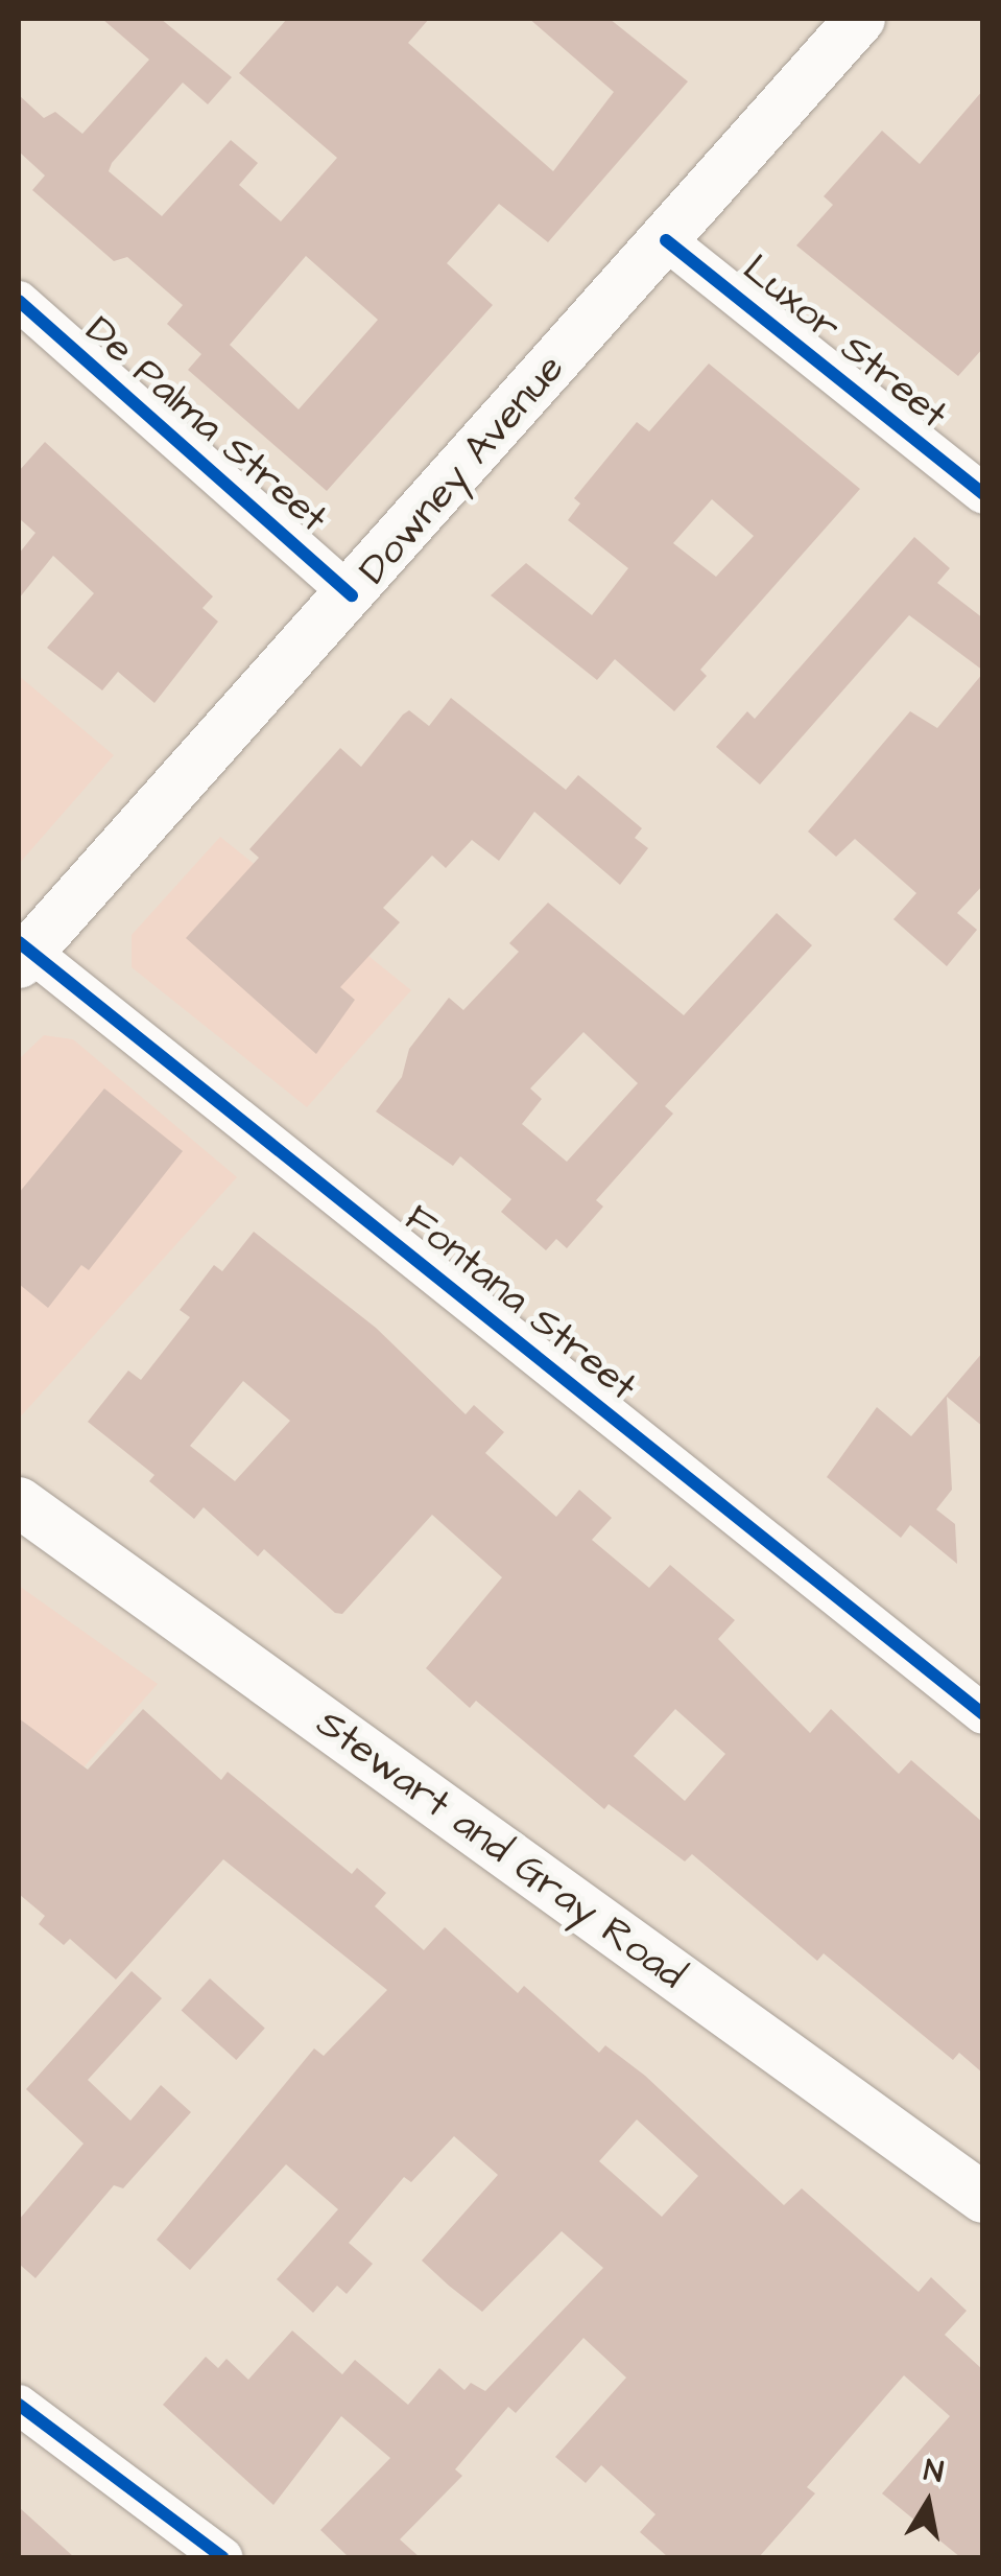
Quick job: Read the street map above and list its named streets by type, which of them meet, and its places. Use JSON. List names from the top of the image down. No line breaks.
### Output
{"streets":{"main road":["Downey Avenue","Stewart and Gray Road"],"street":["Luxor Street","De Palma Street","Fontana Street"]},"crossings":[["Luxor Street","Downey Avenue"],["De Palma Street","Downey Avenue"],["Downey Avenue","Fontana Street"]],"north":"top"}
